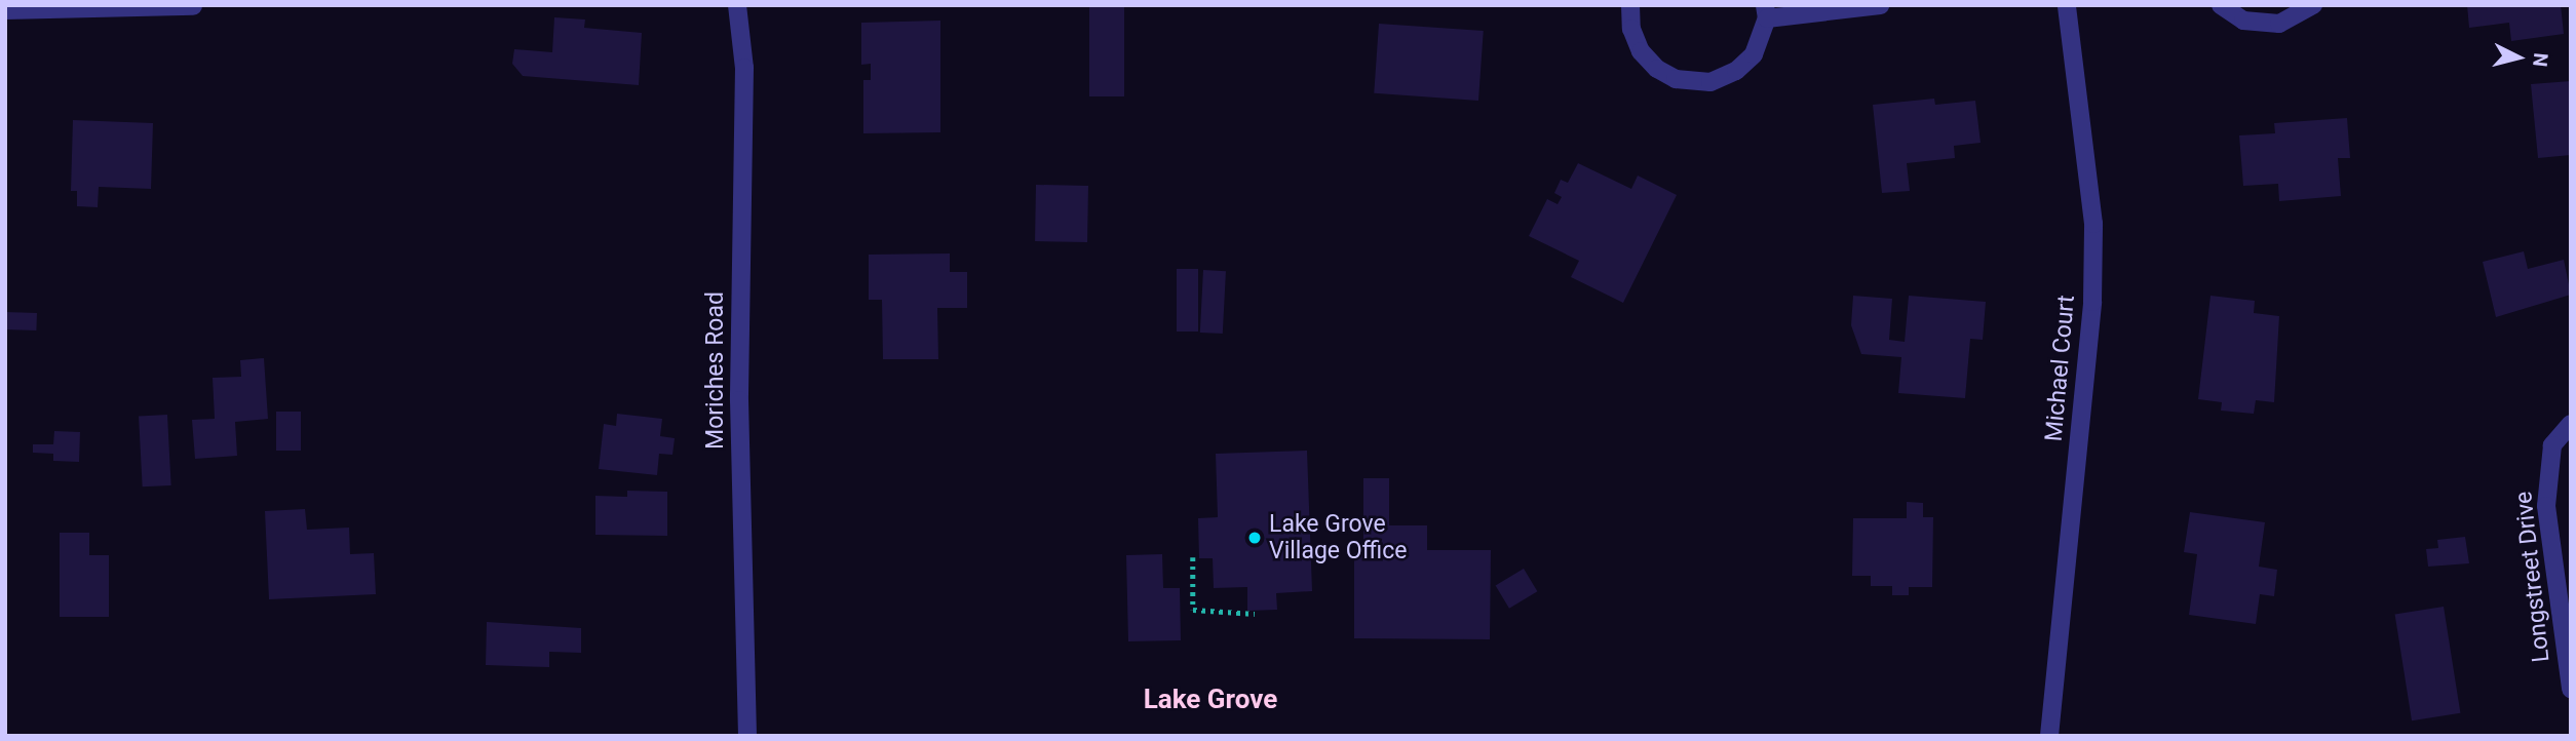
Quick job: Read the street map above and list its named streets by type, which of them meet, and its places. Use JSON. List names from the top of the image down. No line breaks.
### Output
{"streets":{"street":["Michael Court","Moriches Road","Longstreet Drive"]},"districts":["Lake Grove"],"places":["Lake Grove Village Office"],"north":"right"}
